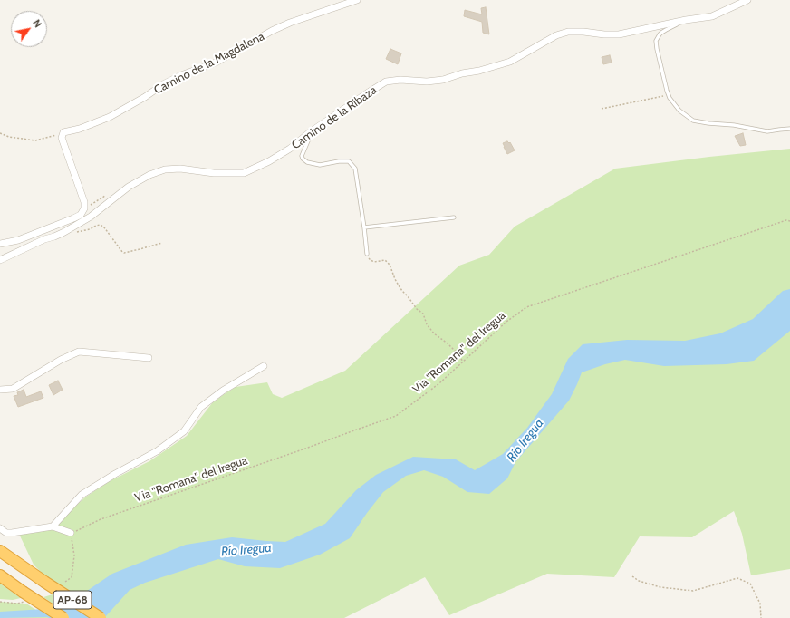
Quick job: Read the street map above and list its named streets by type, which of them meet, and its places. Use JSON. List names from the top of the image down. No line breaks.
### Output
{"streets":{"highway":["AP-68"],"street":["Camino de la Magdalena","Camino de la Ribaza"],"path":["Via \"Romana\" del Iregua"]},"water":["Río Iregua"],"north":"top right"}
